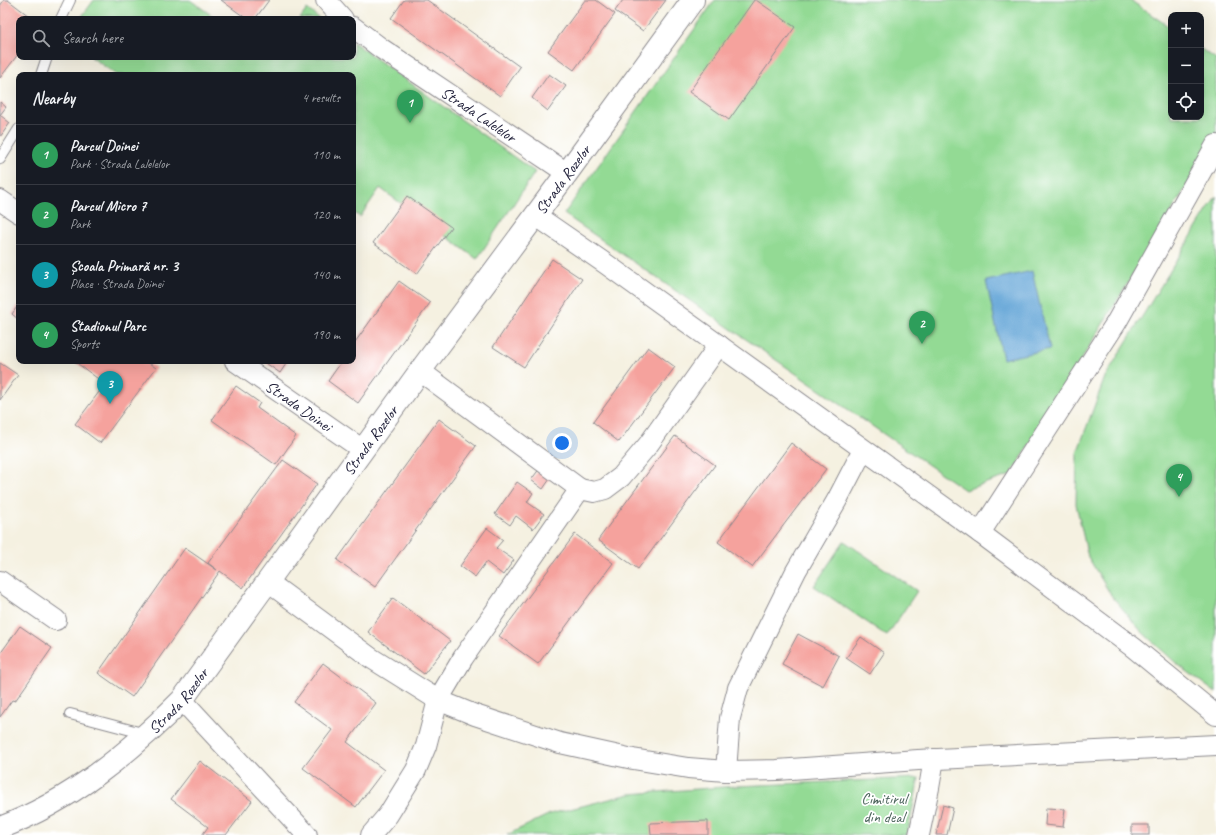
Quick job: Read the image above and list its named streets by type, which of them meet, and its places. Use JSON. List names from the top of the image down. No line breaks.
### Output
{"streets":{"street":["Strada Lalelelor","Strada Rozelor","Strada Doinei"]},"crossings":[["Strada Lalelelor","Strada Rozelor"],["Strada Rozelor","Strada Doinei"]],"parks":["Cimitirul din deal"],"page":{"map_buttons":["+","−"],"search":"Search here","heading":["Nearby","4 results"],"pins":["1","2","3","4"],"list":[{"mark":"1","name":"Parcul Doinei","note":"Park · Strada Lalelelor","value":"110 m"},{"mark":"2","name":"Parcul Micro 7","note":"Park","value":"120 m"},{"mark":"3","name":"Școala Primară nr. 3","note":"Place · Strada Doinei","value":"140 m"},{"mark":"4","name":"Stadionul Parc","note":"Sports","value":"190 m"}]}}
